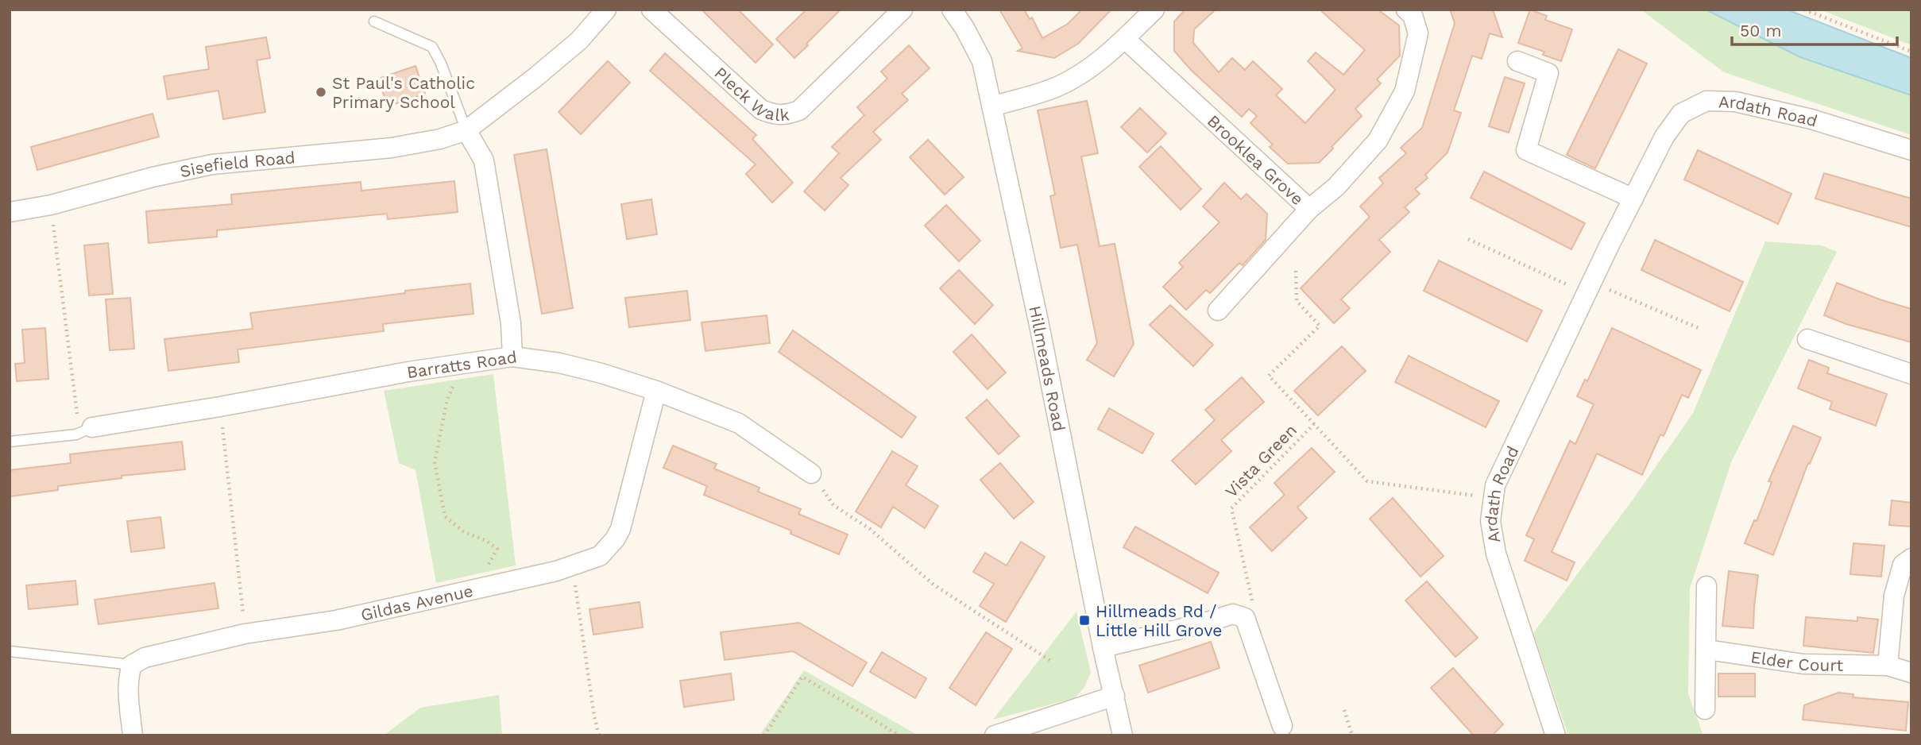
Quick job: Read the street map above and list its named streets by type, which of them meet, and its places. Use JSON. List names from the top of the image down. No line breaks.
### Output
{"streets":{"street":["Pleck Walk","Ardath Road","Brooklea Grove","Sisefield Road","Barratts Road","Hillmeads Road","Gildas Avenue","Elder Court"],"path":["Vista Green"]},"crossings":[["Ardath Road","Vista Green"],["Barratts Road","Gildas Avenue"]],"places":{"other":["St Paul's Catholic Primary School"],"transit":["Hillmeads Rd / Little Hill Grove"]},"scale_bar":"50 m"}
